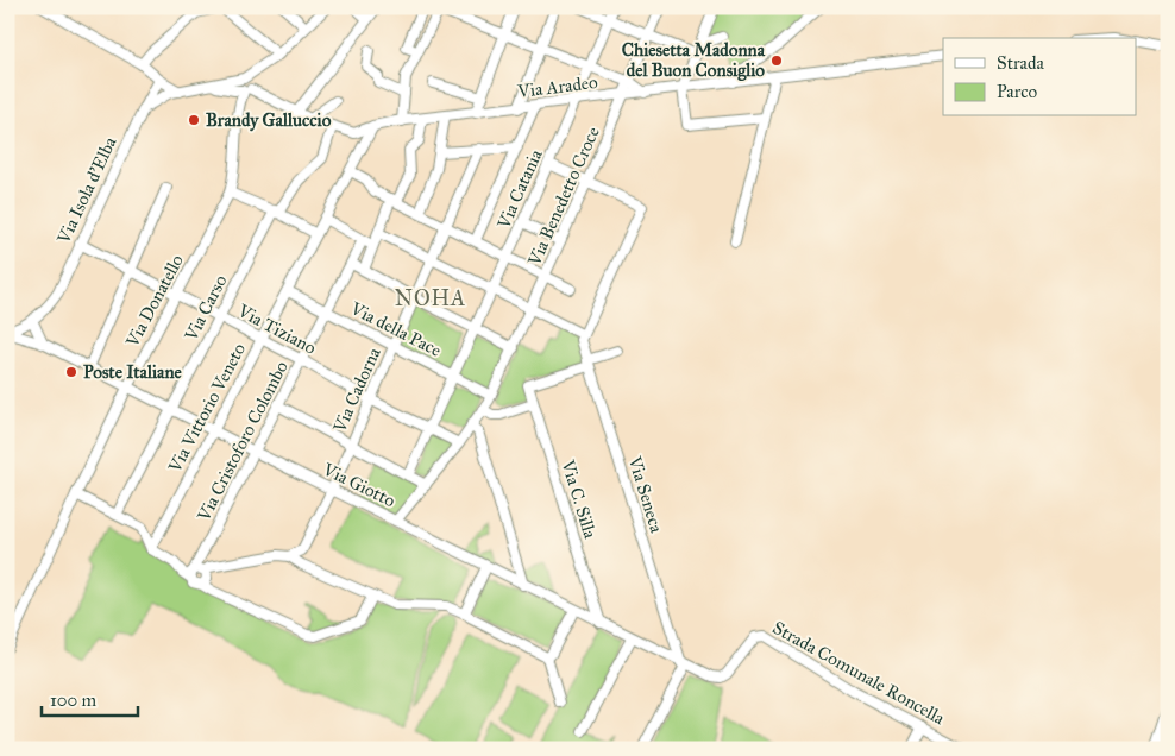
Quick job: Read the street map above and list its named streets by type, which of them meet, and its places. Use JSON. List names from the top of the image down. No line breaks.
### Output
{"streets":{"street":["Via Aradeo","Via Catania","Via Isola d'Elba","Via Benedetto Croce","Via Donatello","Via Carso","Via Tiziano","Via della Pace","Via Cadorna","Via Vittorio Veneto","Via Cristoforo Colombo","Via Giotto","Via Seneca","Via C. Silla","Strada Comunale Roncella"]},"crossings":[["Via Aradeo","Via Catania"],["Via Aradeo","Via Benedetto Croce"],["Via Aradeo","Via Carso"],["Via Aradeo","Via Vittorio Veneto"],["Via Catania","Via Tiziano"],["Via Catania","Via della Pace"],["Via Isola d'Elba","Via Tiziano"],["Via Isola d'Elba","Via Giotto"],["Via Benedetto Croce","Via Tiziano"],["Via Benedetto Croce","Via della Pace"],["Via Benedetto Croce","Via Giotto"],["Via Donatello","Via Tiziano"],["Via Donatello","Via Giotto"],["Via Carso","Via Tiziano"],["Via Carso","Via Giotto"],["Via Tiziano","Via Cadorna"],["Via Tiziano","Via Vittorio Veneto"],["Via Tiziano","Via Cristoforo Colombo"],["Via della Pace","Via Cadorna"],["Via della Pace","Via Vittorio Veneto"],["Via della Pace","Via Cristoforo Colombo"],["Via Cadorna","Via Giotto"],["Via Vittorio Veneto","Via Giotto"],["Via Cristoforo Colombo","Via Giotto"],["Via Giotto","Via Seneca"],["Via Giotto","Via C. Silla"],["Via Giotto","Strada Comunale Roncella"],["Via Seneca","Via C. Silla"],["Via Seneca","Strada Comunale Roncella"]],"districts":["NOHA"],"places":["Chiesetta Madonna del Buon Consiglio","Brandy Galluccio","Poste Italiane"],"legend":["Strada","Parco"],"scale_bar":"100 m"}
